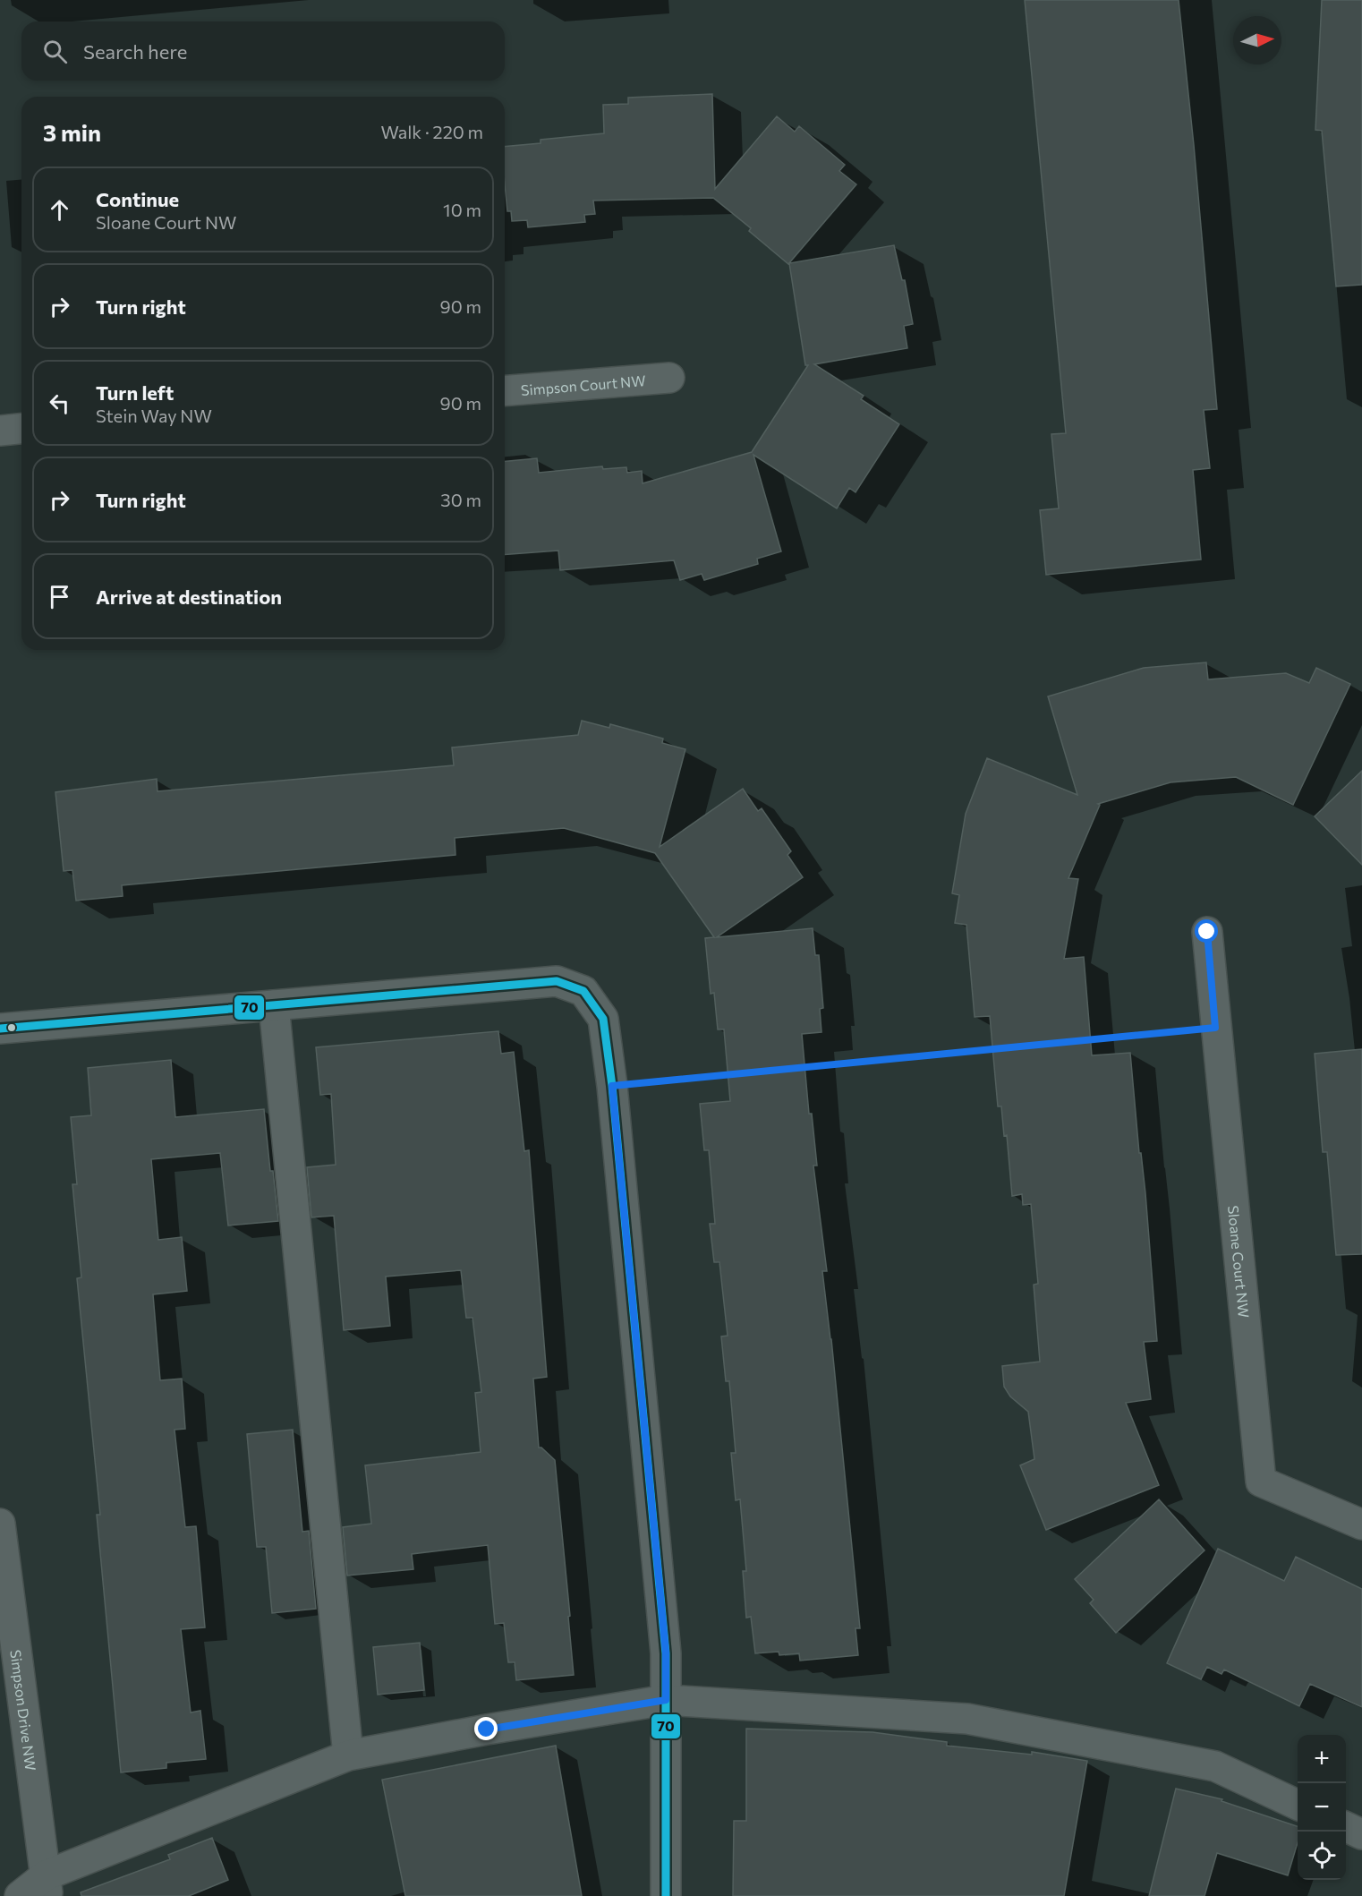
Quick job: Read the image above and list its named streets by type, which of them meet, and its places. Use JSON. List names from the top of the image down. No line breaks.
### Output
{"streets":{"street":["Simpson Court NW","Sloane Court NW","Simpson Drive NW"]},"lines":["transit line 70"],"north":"right","page":{"search":"Search here","heading":["3 min","Walk · 220 m"],"list":[["Continue","Sloane Court NW","10 m"],["Turn right","90 m"],["Turn left","Stein Way NW","90 m"],["Turn right","30 m"],"Arrive at destination"],"map_buttons":["+","−"]}}
